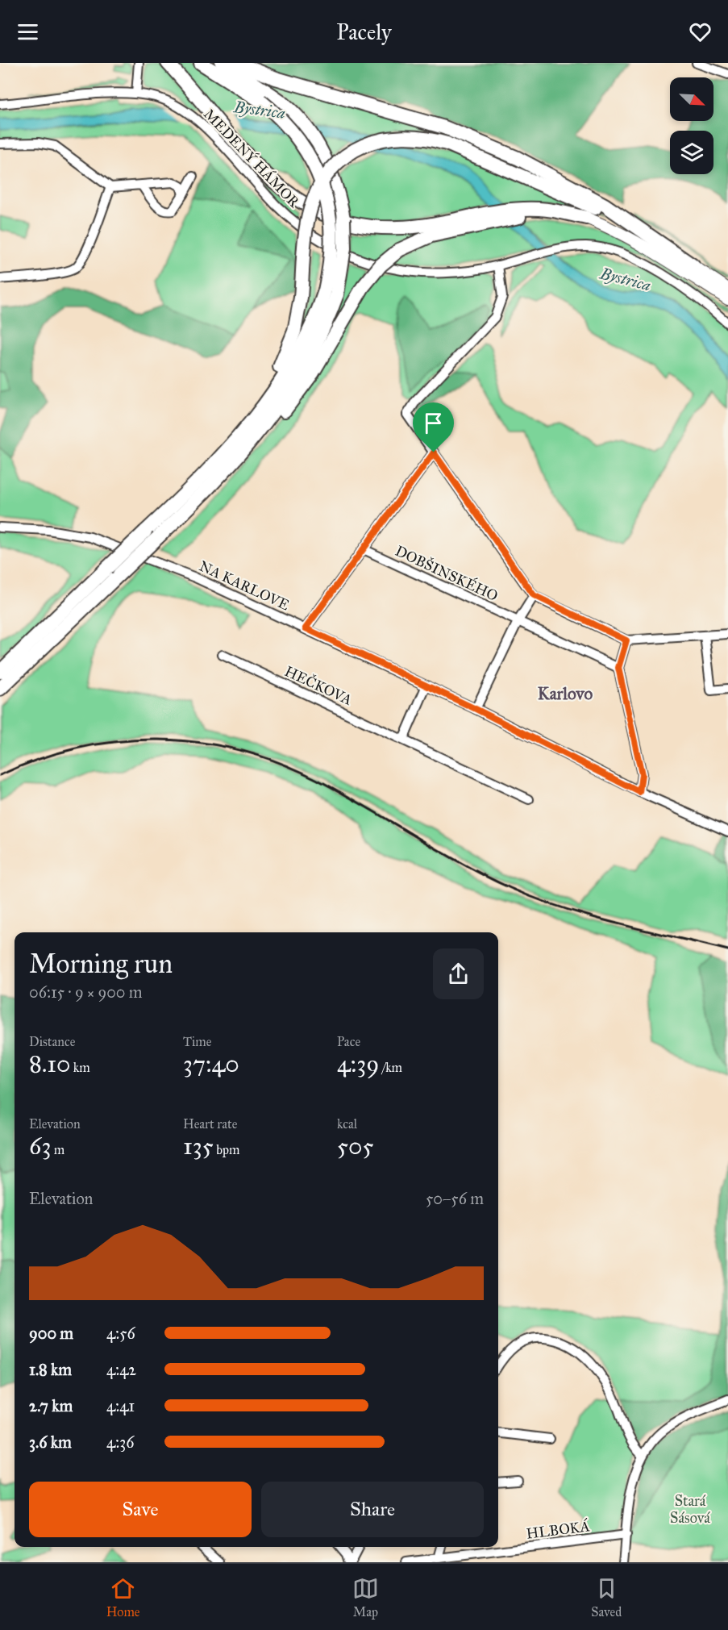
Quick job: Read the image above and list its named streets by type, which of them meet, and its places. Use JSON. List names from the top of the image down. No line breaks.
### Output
{"streets":{"street":["MEDENÝ HÁMOR","DOBŠINSKÉHO","NA KARLOVE","HEČKOVA","HLBOKÁ"]},"districts":["Karlovo"],"water":["Bystrica"],"parks":["Stará Sásová"],"north":"bottom right","page":{"header":"Pacely","heading":["Morning run","06:15 · 9 × 900 m"],"stats":[["Distance","8.10 km"],["Time","37:40"],["Pace","4:39 /km"],["Elevation","63 m"],["Heart rate","135 bpm"],["kcal","505"]],"chart":["Elevation","50–56 m"],"list":[{"name":"900 m","note":"4:56"},{"name":"1.8 km","note":"4:42"},{"name":"2.7 km","note":"4:41"},{"name":"3.6 km","note":"4:36"}],"buttons":["Save","Share"],"tabs":["Home","Map","Saved"]}}
